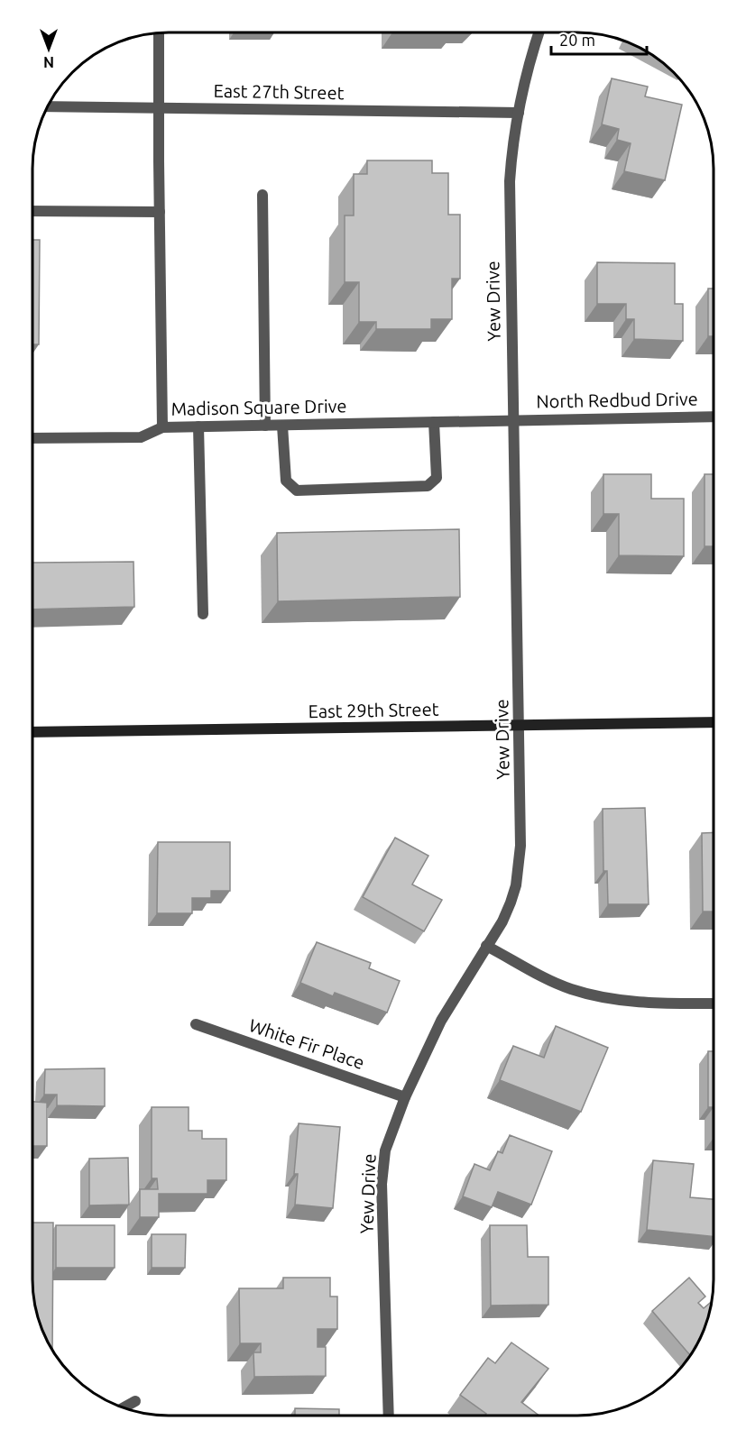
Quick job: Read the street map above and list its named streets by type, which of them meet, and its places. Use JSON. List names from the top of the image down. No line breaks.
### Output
{"streets":{"main road":["East 29th Street"],"street":["East 27th Street","Yew Drive","North Redbud Drive","Madison Square Drive","White Fir Place"]},"crossings":[["East 27th Street","Yew Drive"],["East 27th Street","Madison Square Drive"],["Yew Drive","North Redbud Drive"],["Yew Drive","Madison Square Drive"],["Yew Drive","East 29th Street"],["Yew Drive","White Fir Place"],["North Redbud Drive","Madison Square Drive"]],"scale_bar":"20 m","north":"bottom"}
